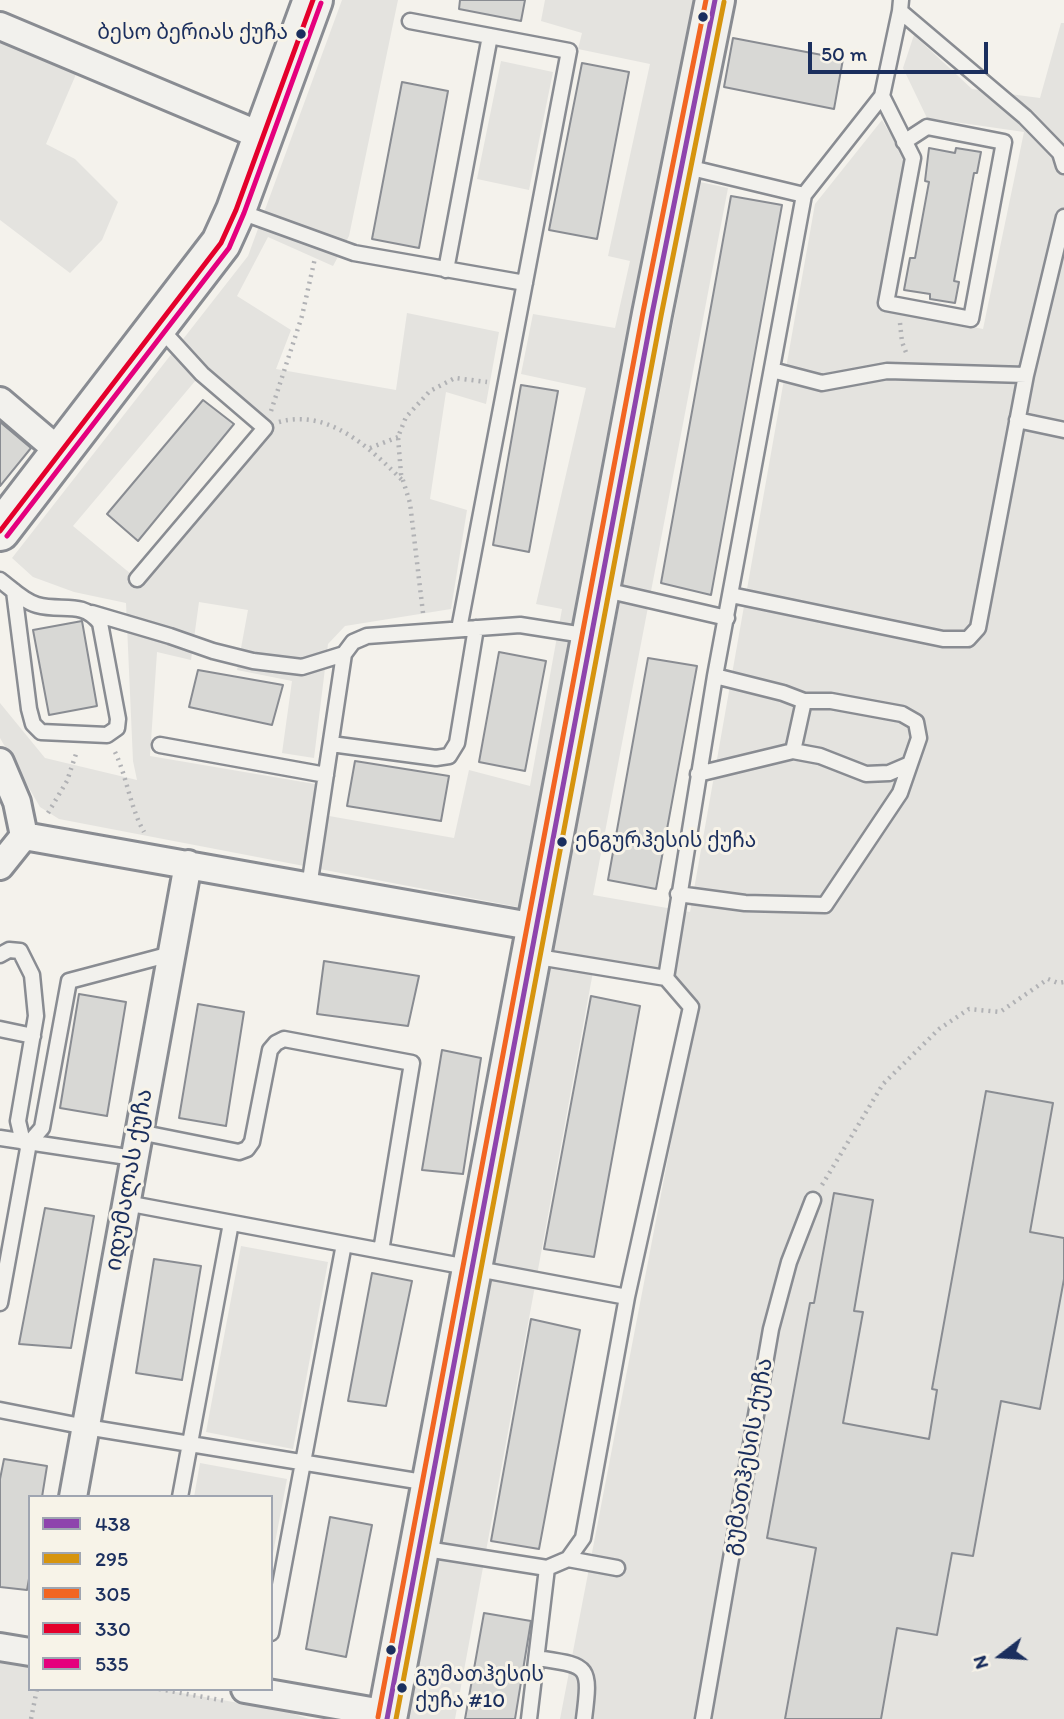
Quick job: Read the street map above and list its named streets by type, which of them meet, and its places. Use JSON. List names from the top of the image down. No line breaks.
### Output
{"streets":{"street":["იდუმალას ქუჩა"],"lane":["გუმათჰესის ქუჩა"]},"places":["ბესო ბერიას ქუჩა","ენგურჰესის ქუჩა","გუმათჰესის ქუჩა #10"],"lines":["transit line 438","transit line 305","transit line 330","transit line 295","transit line 535"],"legend":["438","295","305","330","535"],"scale_bar":"50 m","north":"left"}
